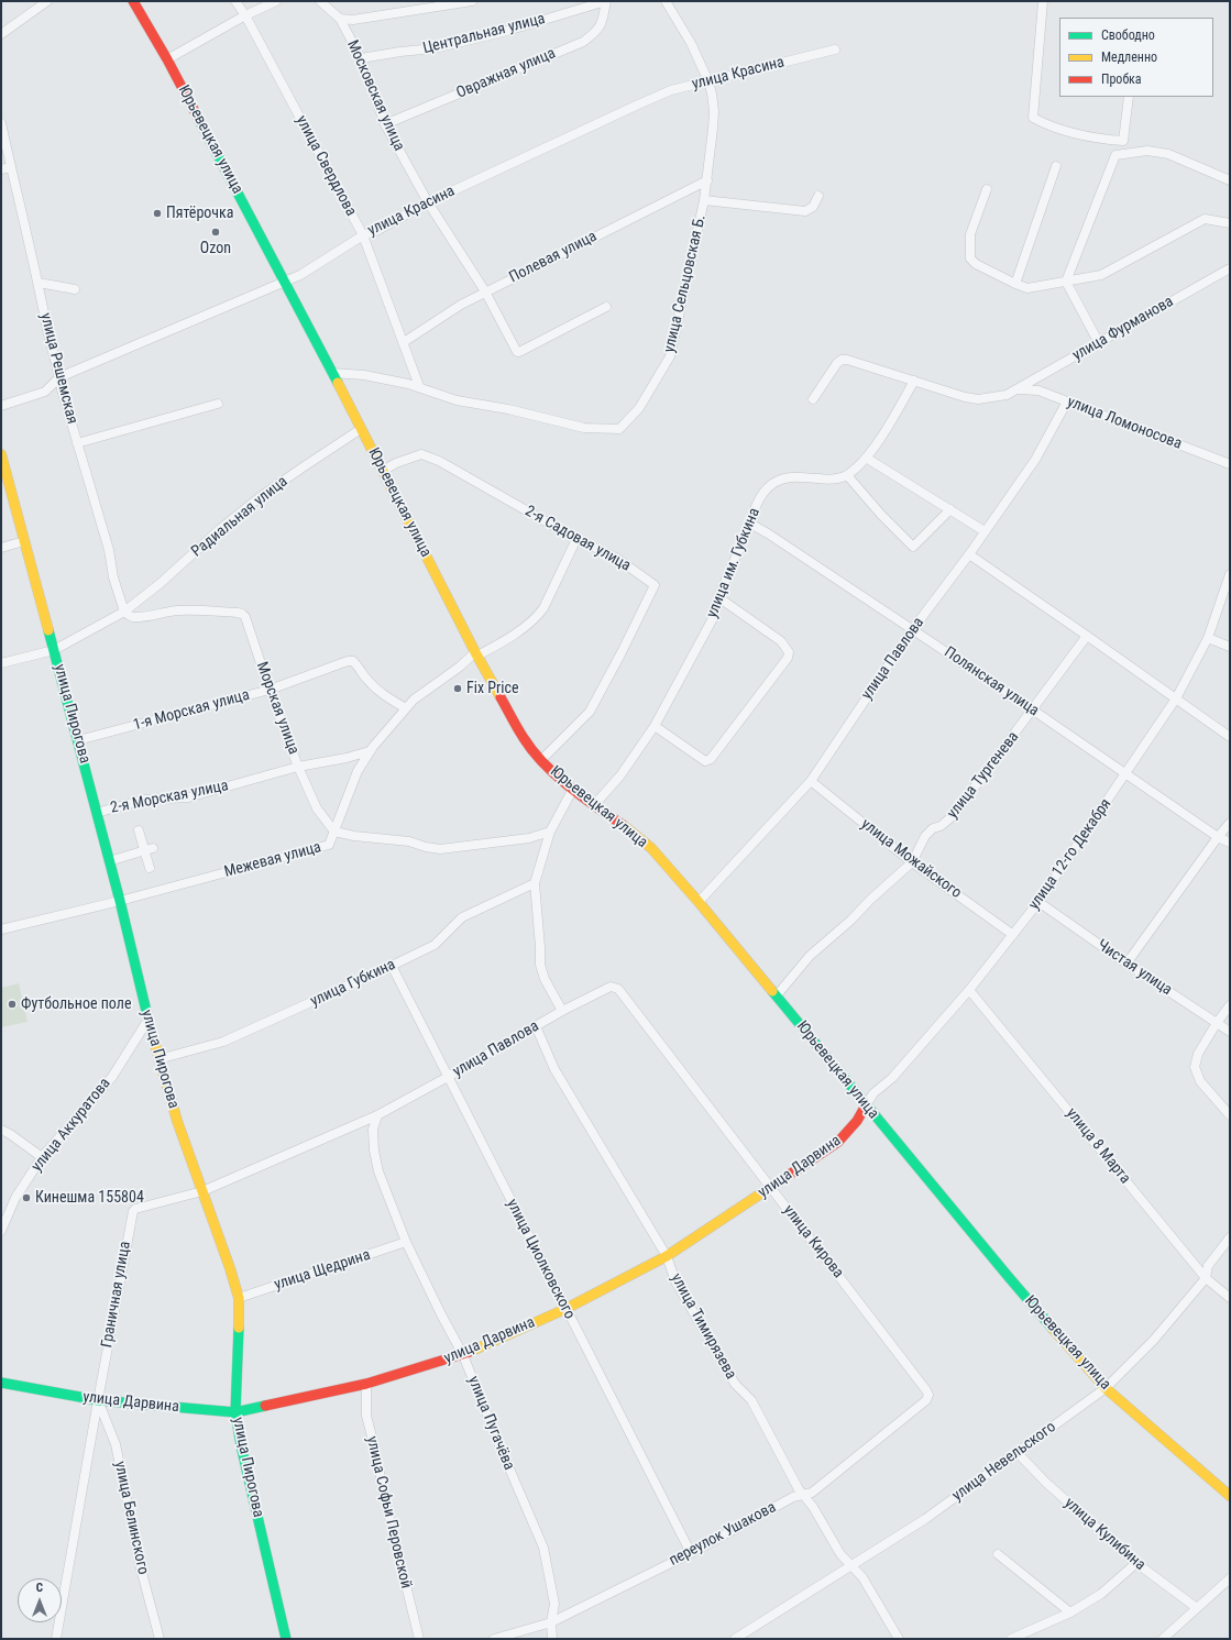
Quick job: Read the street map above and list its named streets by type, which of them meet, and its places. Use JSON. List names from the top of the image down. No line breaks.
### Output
{"streets":{"street":["Центральная улица","Овражная улица","улица Красина","Московская улица","Юрьевецкая улица","улица Свердлова","Полевая улица","улица Сельцовская Б.","улица Фурманова","улица Решемская","улица Ломоносова","Радиальная улица","2-я Садовая улица","улица им. Губкина","улица Павлова","Полянская улица","Морская улица","1-я Морская улица","улица Пирогова","улица Тургенева","2-я Морская улица","улица 12-го Декабря","улица Можайского","Межевая улица","Чистая улица","улица Губкина","улица Аккуратова","улица 8 Марта","улица Дарвина","улица Кирова","улица Циолковского","улица Щедрина","Граничная улица","улица Тимирязева","улица Пугачёва","улица Невельского","улица Софьи Перовской","улица Белинского","переулок Ушакова","улица Кулибина"]},"crossings":[["Центральная улица","Овражная улица"],["Центральная улица","Московская улица"],["Овражная улица","Московская улица"],["улица Красина","Московская улица"],["улица Красина","Юрьевецкая улица"],["улица Красина","улица Свердлова"],["улица Красина","улица Сельцовская Б."],["улица Красина","улица Решемская"],["Московская улица","Полевая улица"],["Юрьевецкая улица","улица Сельцовская Б."],["Юрьевецкая улица","Радиальная улица"],["Юрьевецкая улица","2-я Садовая улица"],["Юрьевецкая улица","улица им. Губкина"],["Юрьевецкая улица","улица Павлова"],["Юрьевецкая улица","улица Тургенева"],["Юрьевецкая улица","улица 12-го Декабря"],["Юрьевецкая улица","Межевая улица"],["Юрьевецкая улица","улица Дарвина"],["Юрьевецкая улица","улица Невельского"],["улица Свердлова","Полевая улица"],["улица Свердлова","улица Сельцовская Б."],["Полевая улица","улица Сельцовская Б."],["улица Фурманова","улица Ломоносова"],["улица Решемская","Радиальная улица"],["улица Решемская","Морская улица"],["улица Ломоносова","улица Павлова"],["Радиальная улица","Морская улица"],["2-я Садовая улица","Межевая улица"],["улица им. Губкина","Полянская улица"],["улица Павлова","Полянская улица"],["улица Павлова","улица Можайского"],["улица Павлова","улица Кирова"],["улица Павлова","улица Циолковского"],["улица Павлова","Граничная улица"],["улица Павлова","улица Тимирязева"],["улица Павлова","улица Пугачёва"],["Полянская улица","улица Тургенева"],["Полянская улица","улица 12-го Декабря"],["Морская улица","1-я Морская улица"],["Морская улица","2-я Морская улица"],["Морская улица","Межевая улица"],["1-я Морская улица","улица Пирогова"],["1-я Морская улица","Межевая улица"],["улица Пирогова","2-я Морская улица"],["улица Пирогова","Межевая улица"],["улица Пирогова","улица Губкина"],["улица Пирогова","улица Аккуратова"],["улица Пирогова","улица Дарвина"],["улица Пирогова","улица Щедрина"],["улица Пирогова","Граничная улица"],["улица Тургенева","улица Можайского"],["2-я Морская улица","Межевая улица"],["улица 12-го Декабря","улица Можайского"],["улица 12-го Декабря","Чистая улица"],["улица 12-го Декабря","улица 8 Марта"],["улица 12-го Декабря","улица Дарвина"],["улица Губкина","улица Циолковского"],["улица 8 Марта","улица Невельского"],["улица Дарвина","улица Кирова"],["улица Дарвина","улица Циолковского"],["улица Дарвина","Граничная улица"],["улица Дарвина","улица Тимирязева"],["улица Дарвина","улица Пугачёва"],["улица Дарвина","улица Софьи Перовской"],["улица Дарвина","улица Белинского"],["улица Кирова","переулок Ушакова"],["улица Циолковского","переулок Ушакова"],["улица Щедрина","улица Пугачёва"],["Граничная улица","улица Пугачёва"],["Граничная улица","улица Белинского"],["улица Тимирязева","улица Невельского"],["улица Тимирязева","переулок Ушакова"],["улица Пугачёва","переулок Ушакова"],["улица Невельского","улица Кулибина"]],"places":["Пятёрочка","Ozon","Fix Price","Футбольное поле","Кинешма 155804"],"legend":["Свободно","Медленно","Пробка"],"north":"top"}
